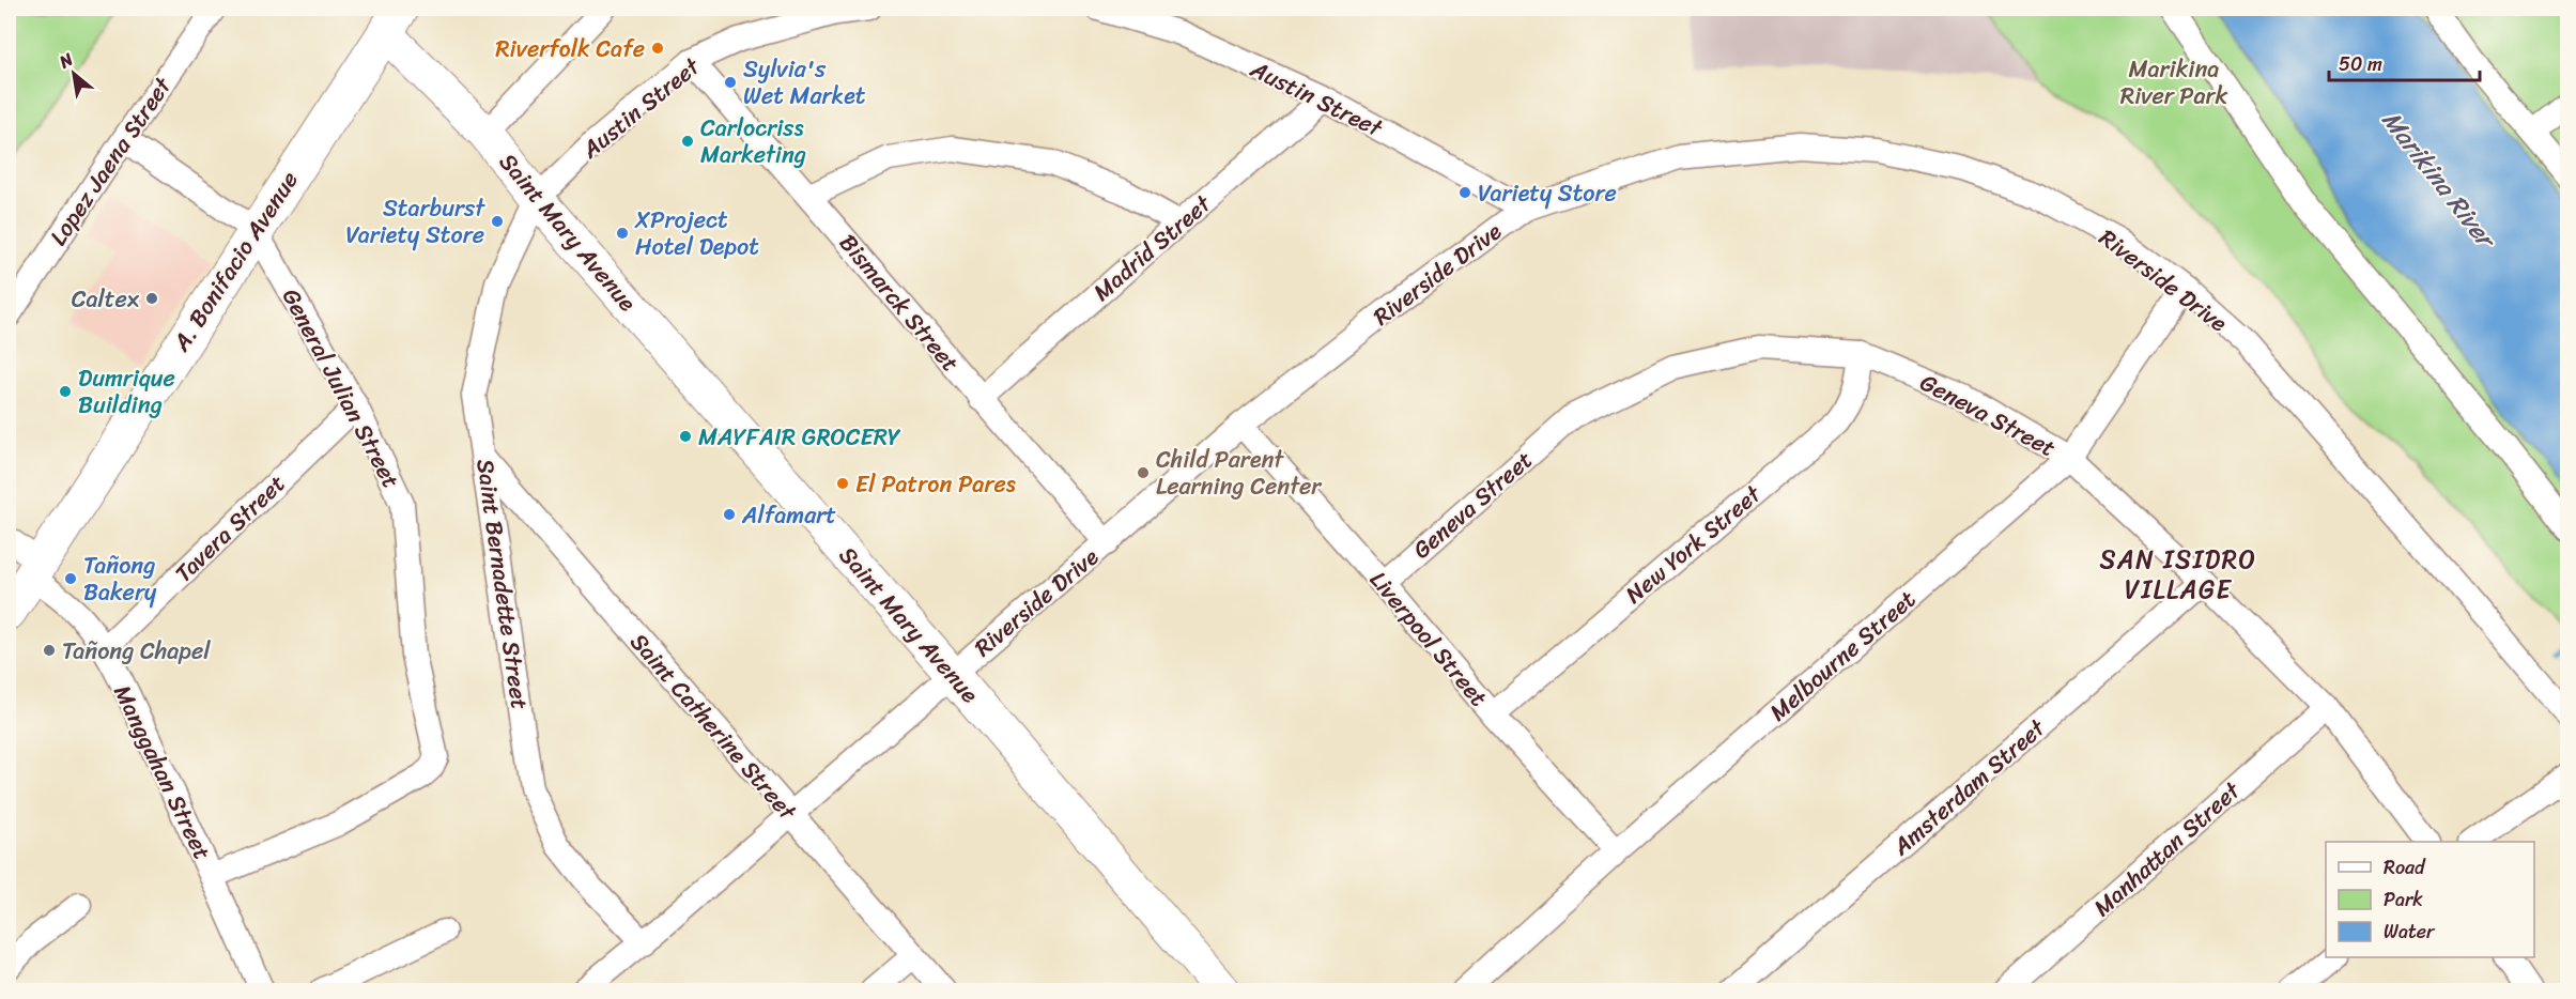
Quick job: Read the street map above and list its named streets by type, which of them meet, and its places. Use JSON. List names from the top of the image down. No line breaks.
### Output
{"streets":{"main road":["A. Bonifacio Avenue"],"street":["Austin Street","Lopez Jaena Street","Saint Mary Avenue","Madrid Street","Riverside Drive","Bismarck Street","General Julian Street","Geneva Street","Tavera Street","New York Street","Saint Bernadette Street","Liverpool Street","Melbourne Street","Saint Catherine Street","Manggahan Street","Amsterdam Street","Manhattan Street"]},"crossings":[["Austin Street","Saint Mary Avenue"],["Austin Street","Madrid Street"],["Austin Street","Riverside Drive"],["Austin Street","Bismarck Street"],["Austin Street","Saint Bernadette Street"],["Saint Mary Avenue","A. Bonifacio Avenue"],["Saint Mary Avenue","Riverside Drive"],["Saint Mary Avenue","Saint Bernadette Street"],["Madrid Street","Bismarck Street"],["A. Bonifacio Avenue","General Julian Street"],["A. Bonifacio Avenue","Manggahan Street"],["Riverside Drive","Bismarck Street"],["Riverside Drive","Saint Bernadette Street"],["Riverside Drive","Liverpool Street"],["Riverside Drive","Melbourne Street"],["Riverside Drive","Saint Catherine Street"],["General Julian Street","Tavera Street"],["General Julian Street","Manggahan Street"],["Geneva Street","New York Street"],["Geneva Street","Liverpool Street"],["Geneva Street","Melbourne Street"],["Geneva Street","Amsterdam Street"],["Geneva Street","Manhattan Street"],["Tavera Street","Manggahan Street"],["New York Street","Liverpool Street"],["Saint Bernadette Street","Saint Catherine Street"],["Liverpool Street","Melbourne Street"]],"districts":["SAN ISIDRO VILLAGE"],"water":["Marikina River"],"parks":["Marikina River Park"],"places":["Riverfolk Cafe","Sylvia's Wet Market","Carlocriss Marketing","Variety Store","Starburst Variety Store","XProject Hotel Depot","Caltex","Dumrique Building","MAYFAIR GROCERY","Child Parent Learning Center","El Patron Pares","Alfamart","Tañong Bakery","Tañong Chapel"],"legend":["Road","Park","Water"],"scale_bar":"50 m","north":"top left"}
